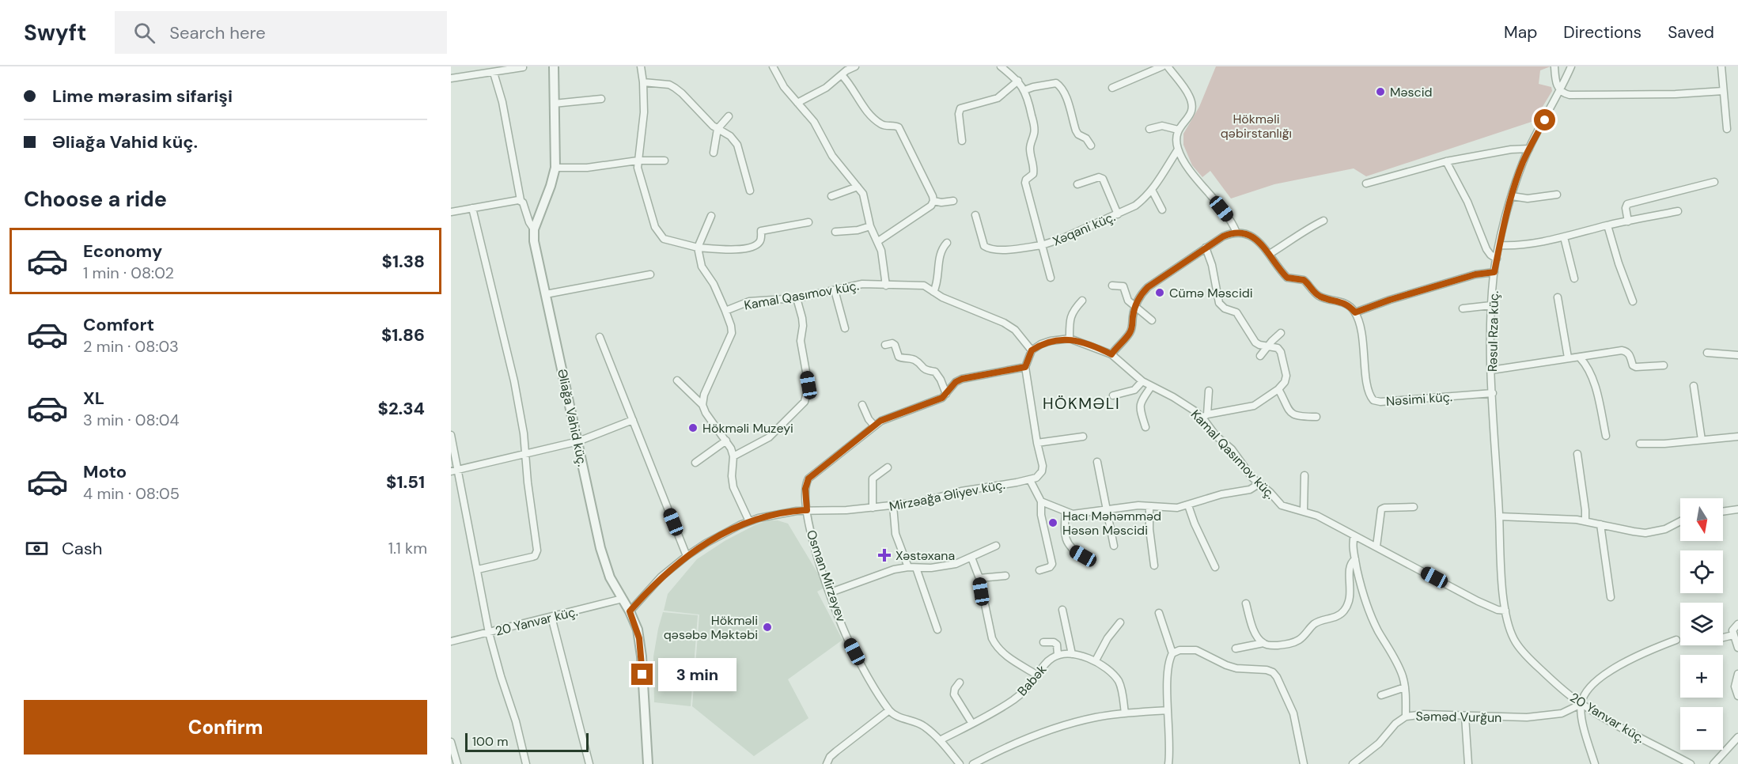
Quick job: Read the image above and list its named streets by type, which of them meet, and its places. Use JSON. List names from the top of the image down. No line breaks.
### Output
{"streets":{"street":["Xəqani küç.","Kamal Qasımov küç.","Rəsul Rza küç.","Nəsimi küç.","Əliağa Vahid küç.","Mirzəağa Əliyev küç.","Osman Mirzəyev","20 Yanvar küç.","Babək","Səməd Vurğun"]},"crossings":[["Kamal Qasımov küç.","Rəsul Rza küç."],["Kamal Qasımov küç.","20 Yanvar küç."],["Rəsul Rza küç.","Nəsimi küç."],["Rəsul Rza küç.","20 Yanvar küç."],["Əliağa Vahid küç.","Mirzəağa Əliyev küç."],["Əliağa Vahid küç.","20 Yanvar küç."],["Mirzəağa Əliyev küç.","Osman Mirzəyev"],["Osman Mirzəyev","Babək"],["20 Yanvar küç.","Səməd Vurğun"]],"districts":["HÖKMƏLI"],"parks":["Hökməli qəbirstanlığı"],"places":{"other":["Məscid","Cümə Məscidi","Hökməli Muzeyi","Hacı Məhəmməd Həsən Məscidi","Hökməli qəsəbə Məktəbi"],"health":["Xəstəxana"]},"scale_bar":"100 m","north":"bottom","page":{"header":"Swyft","search":"Search here","nav":["Map","Directions","Saved"],"banner":["Lime mərasim sifarişi","Əliağa Vahid küç."],"heading":"Choose a ride","list":[{"name":"Economy","note":"1 min · 08:02","value":"$1.38"},{"name":"Comfort","note":"2 min · 08:03","value":"$1.86"},{"name":"XL","note":"3 min · 08:04","value":"$2.34"},{"name":"Moto","note":"4 min · 08:05","value":"$1.51"}],"map_buttons":["+","−"],"pay":["Cash","1.1 km"],"bubble":"3 min","buttons":"Confirm","scale":"100 m"}}
